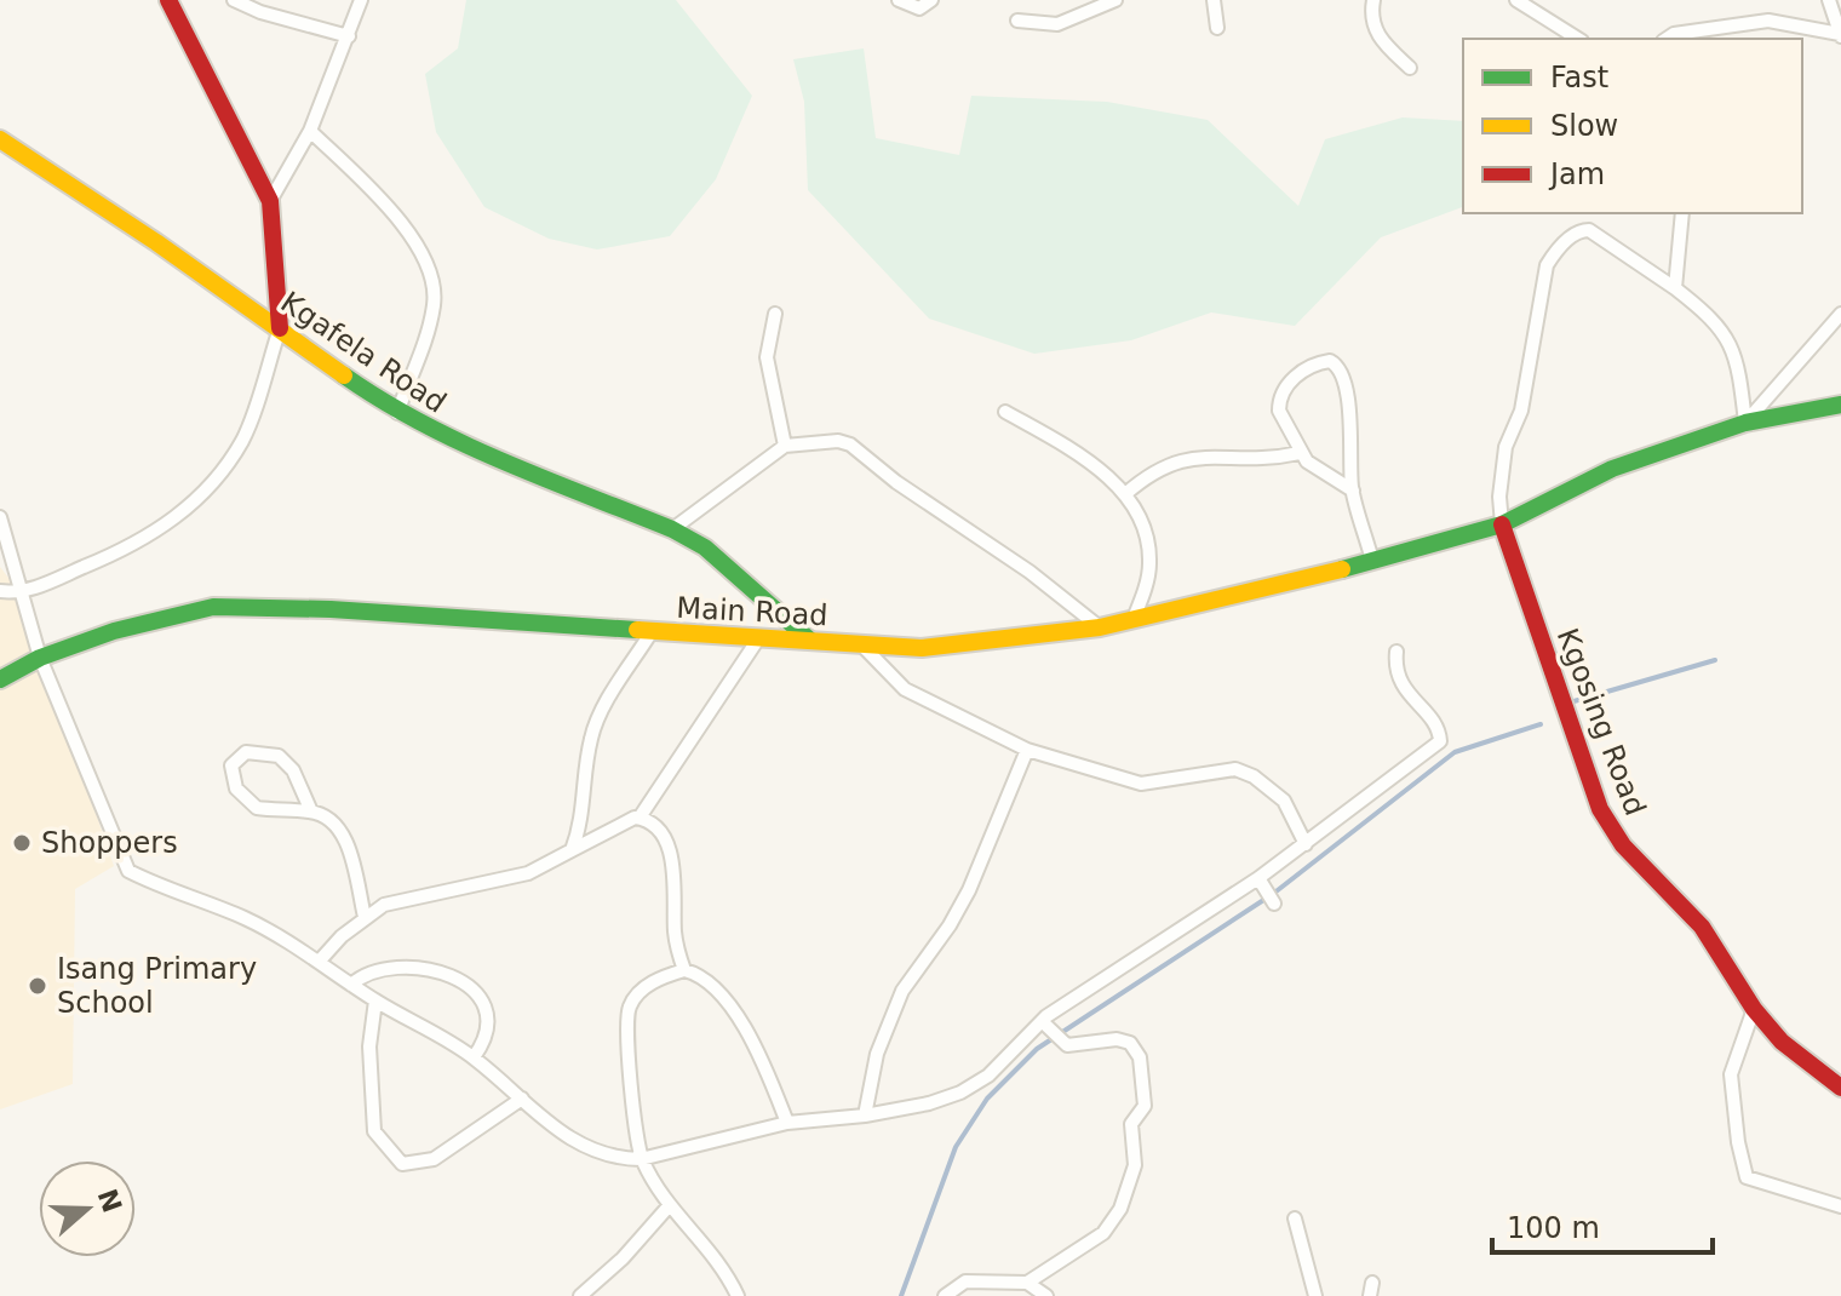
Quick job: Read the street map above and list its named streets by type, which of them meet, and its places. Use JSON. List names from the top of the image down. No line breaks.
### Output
{"streets":{"street":["Kgafela Road","Main Road","Kgosing Road"]},"crossings":[["Kgafela Road","Main Road"],["Main Road","Kgosing Road"]],"places":["Shoppers","Isang Primary School"],"legend":["Fast","Slow","Jam"],"scale_bar":"100 m","north":"right"}
